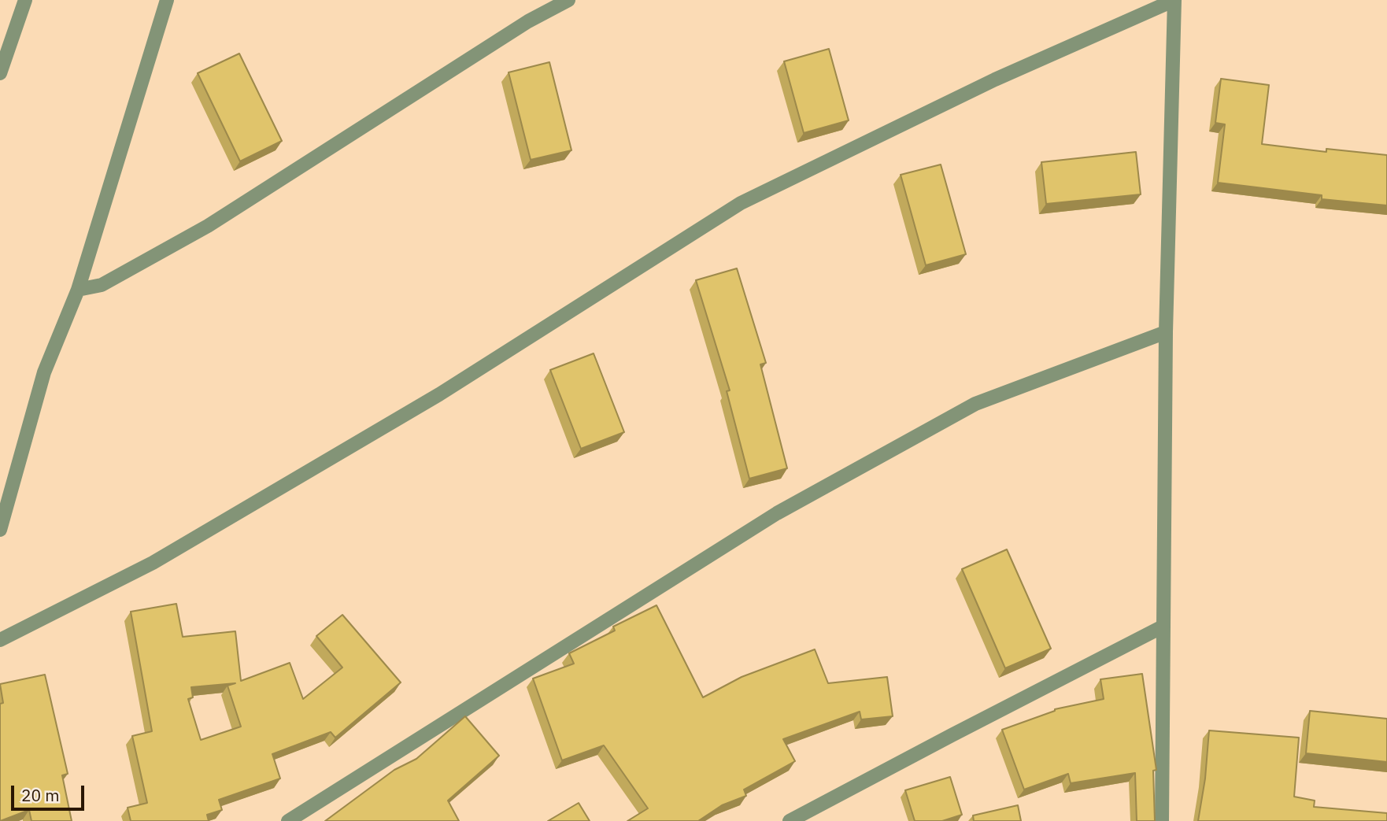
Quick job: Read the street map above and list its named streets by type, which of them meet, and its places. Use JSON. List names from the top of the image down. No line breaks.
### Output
{"scale_bar":"20 m"}
